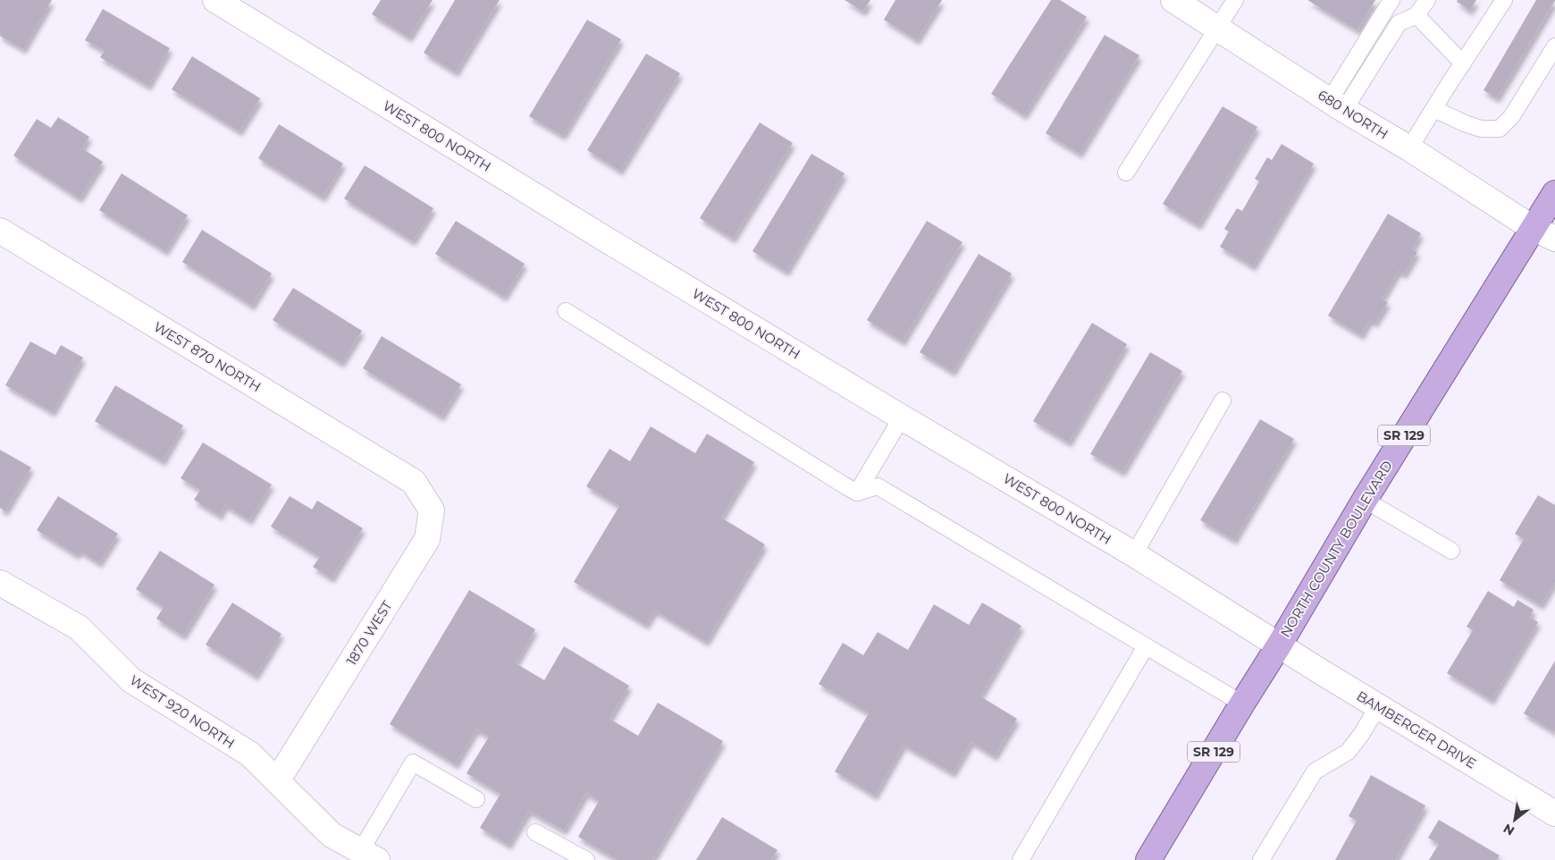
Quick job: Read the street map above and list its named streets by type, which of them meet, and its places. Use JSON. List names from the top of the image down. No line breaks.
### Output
{"streets":{"main road":["SR 129","NORTH COUNTY BOULEVARD"],"street":["680 NORTH","WEST 800 NORTH","WEST 870 NORTH","1870 WEST","WEST 920 NORTH","BAMBERGER DRIVE"]},"crossings":[["680 NORTH","NORTH COUNTY BOULEVARD"],["WEST 800 NORTH","NORTH COUNTY BOULEVARD"],["WEST 800 NORTH","BAMBERGER DRIVE"],["WEST 870 NORTH","1870 WEST"],["NORTH COUNTY BOULEVARD","BAMBERGER DRIVE"],["1870 WEST","WEST 920 NORTH"]],"north":"bottom left"}
